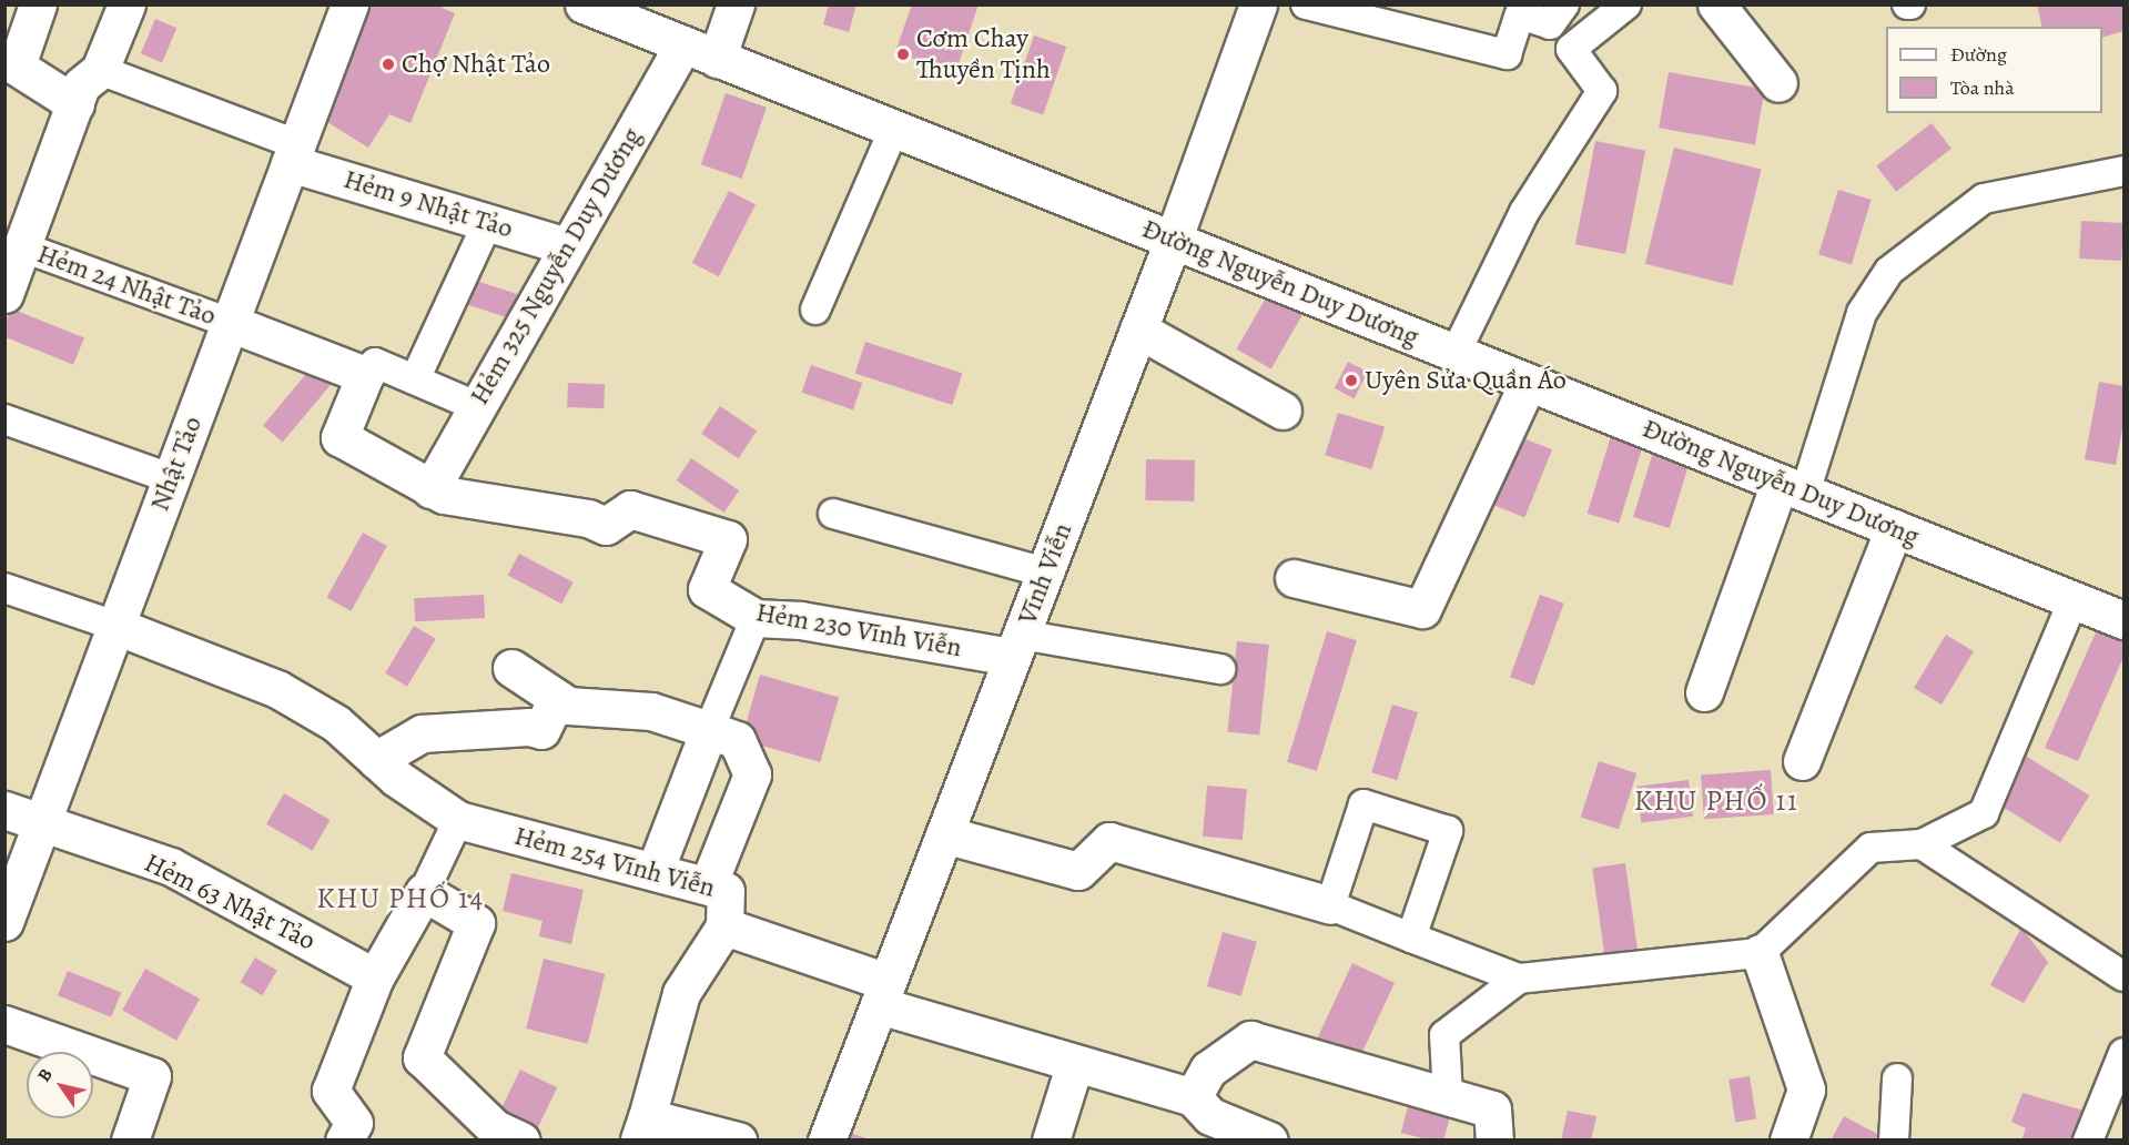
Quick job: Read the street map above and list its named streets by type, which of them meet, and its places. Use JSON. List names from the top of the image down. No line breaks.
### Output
{"streets":{"street":["Hẻm 9 Nhật Tảo","Hẻm 325 Nguyễn Duy Dương","Đường Nguyễn Duy Dương","Nhật Tảo","Vĩnh Viễn","Hẻm 230 Vĩnh Viễn","Hẻm 254 Vĩnh Viễn","Hẻm 63 Nhật Tảo"],"lane":["Hẻm 24 Nhật Tảo"]},"crossings":[["Hẻm 9 Nhật Tảo","Hẻm 325 Nguyễn Duy Dương"],["Hẻm 9 Nhật Tảo","Nhật Tảo"],["Hẻm 325 Nguyễn Duy Dương","Đường Nguyễn Duy Dương"],["Hẻm 325 Nguyễn Duy Dương","Hẻm 230 Vĩnh Viễn"],["Đường Nguyễn Duy Dương","Vĩnh Viễn"],["Hẻm 24 Nhật Tảo","Nhật Tảo"],["Nhật Tảo","Hẻm 63 Nhật Tảo"],["Vĩnh Viễn","Hẻm 230 Vĩnh Viễn"],["Vĩnh Viễn","Hẻm 254 Vĩnh Viễn"]],"districts":["KHU PHỐ 11","KHU PHỐ 14"],"places":["Cơm Chay Thuyền Tịnh","Chợ Nhật Tảo","Uyên Sửa Quần Áo"],"legend":["Đường","Tòa nhà"],"north":"top left"}
